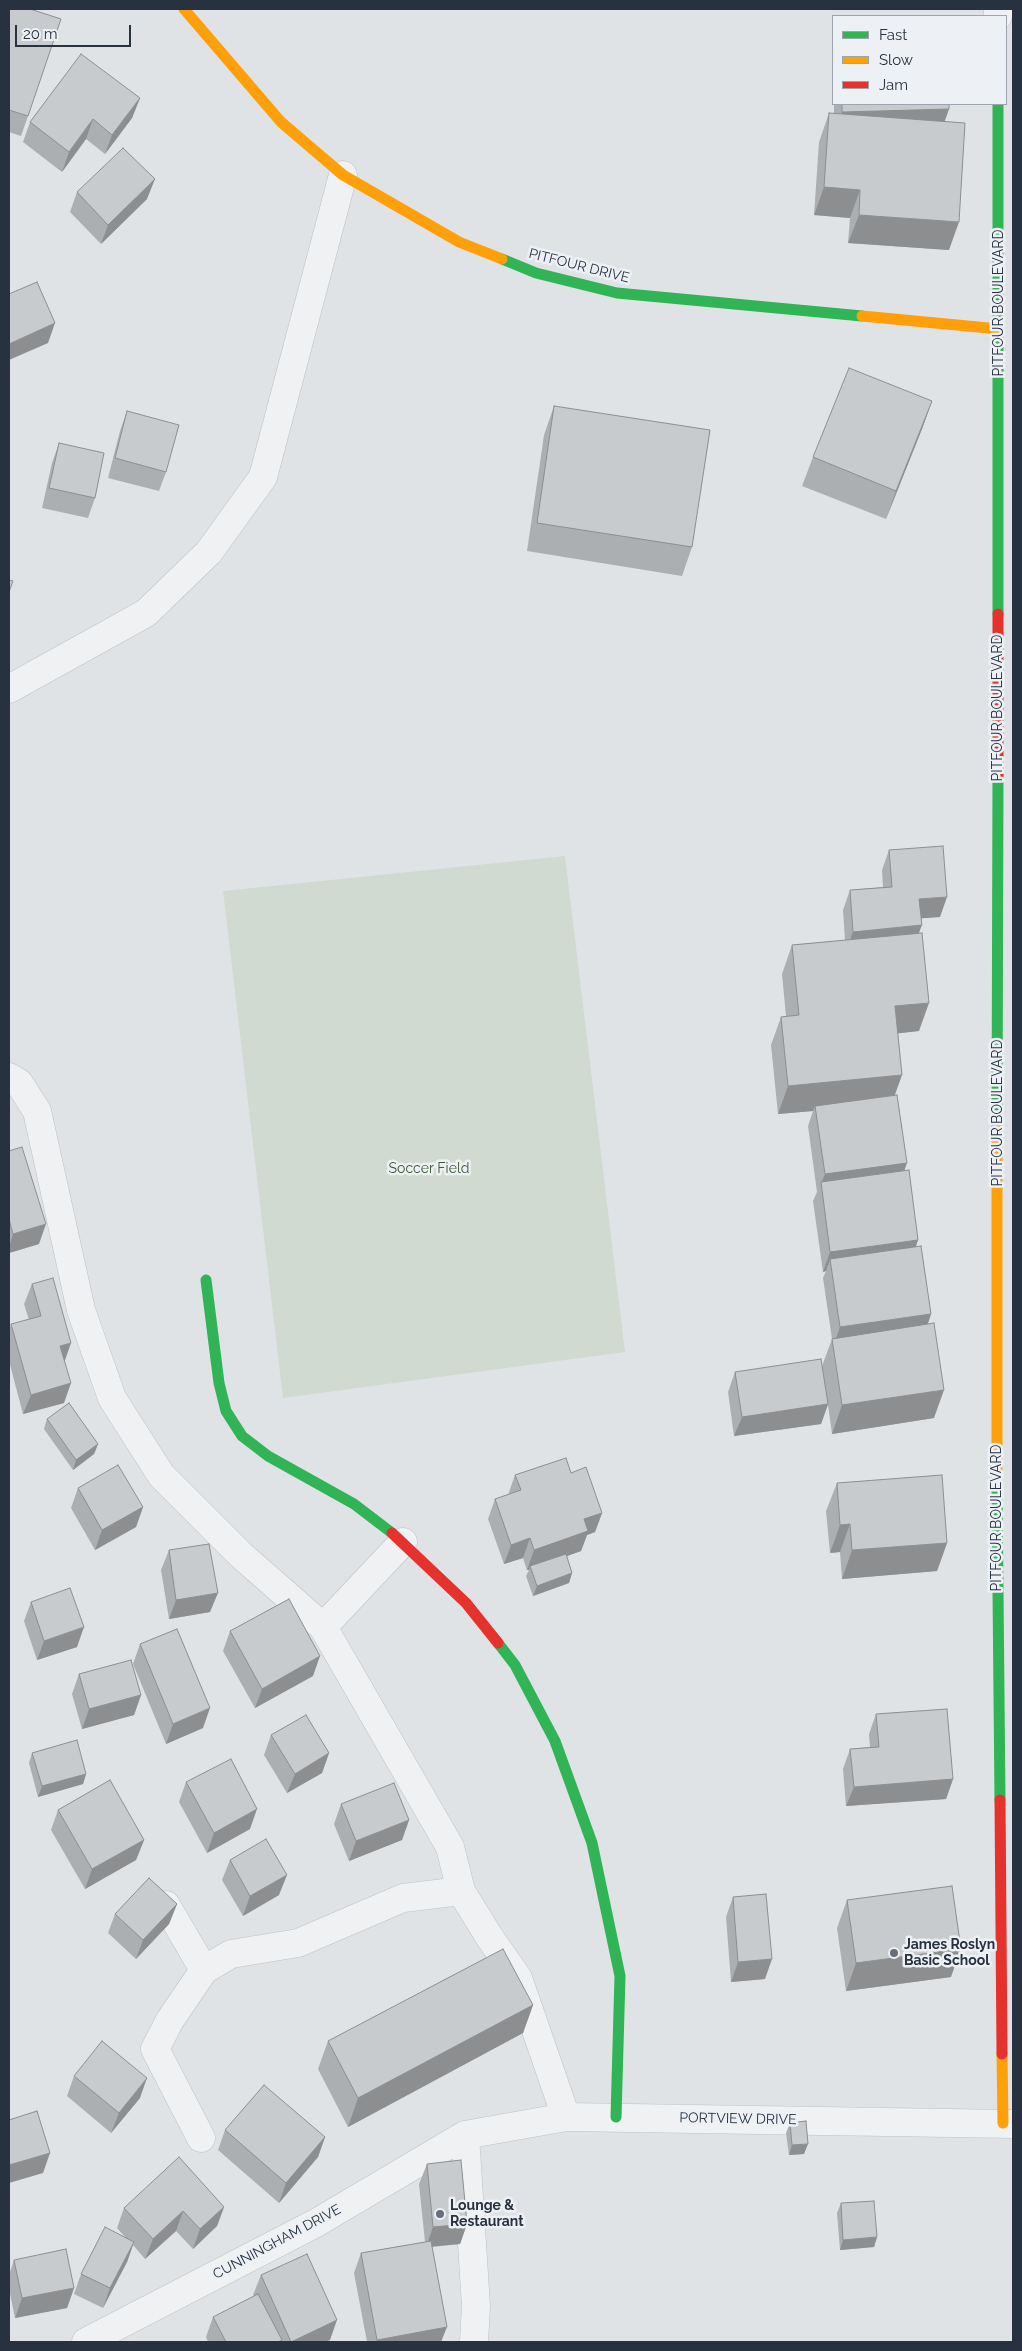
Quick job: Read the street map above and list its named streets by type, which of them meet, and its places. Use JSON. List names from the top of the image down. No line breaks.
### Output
{"streets":{"street":["PITFOUR DRIVE","PITFOUR BOULEVARD","PORTVIEW DRIVE","CUNNINGHAM DRIVE"]},"crossings":[["PITFOUR DRIVE","PITFOUR BOULEVARD"],["PITFOUR BOULEVARD","PORTVIEW DRIVE"],["PORTVIEW DRIVE","CUNNINGHAM DRIVE"]],"parks":["Soccer Field"],"places":["James Roslyn Basic School","Lounge & Restaurant"],"legend":["Fast","Slow","Jam"],"scale_bar":"20 m"}
